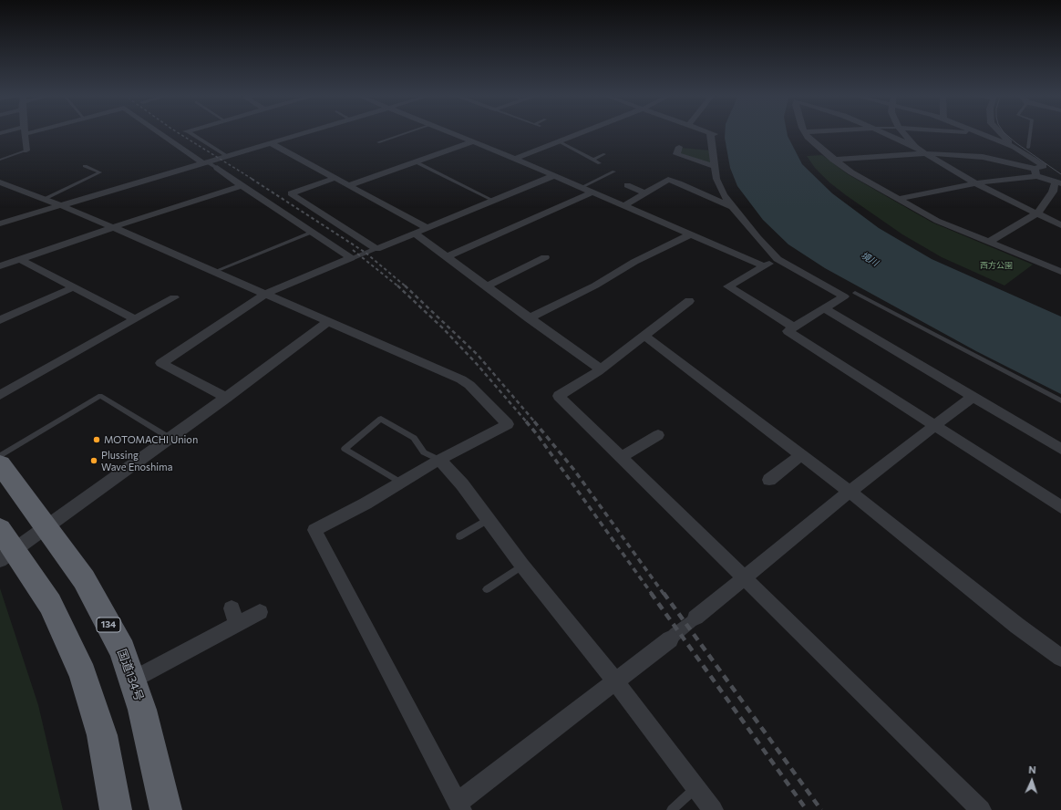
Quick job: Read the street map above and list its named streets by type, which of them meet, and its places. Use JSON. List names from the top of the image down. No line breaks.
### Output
{"streets":{"highway":["134","国道134号"]},"water":["境川"],"parks":["西方公園"],"places":["MOTOMACHI Union","Plussing Wave Enoshima"],"north":"top"}
